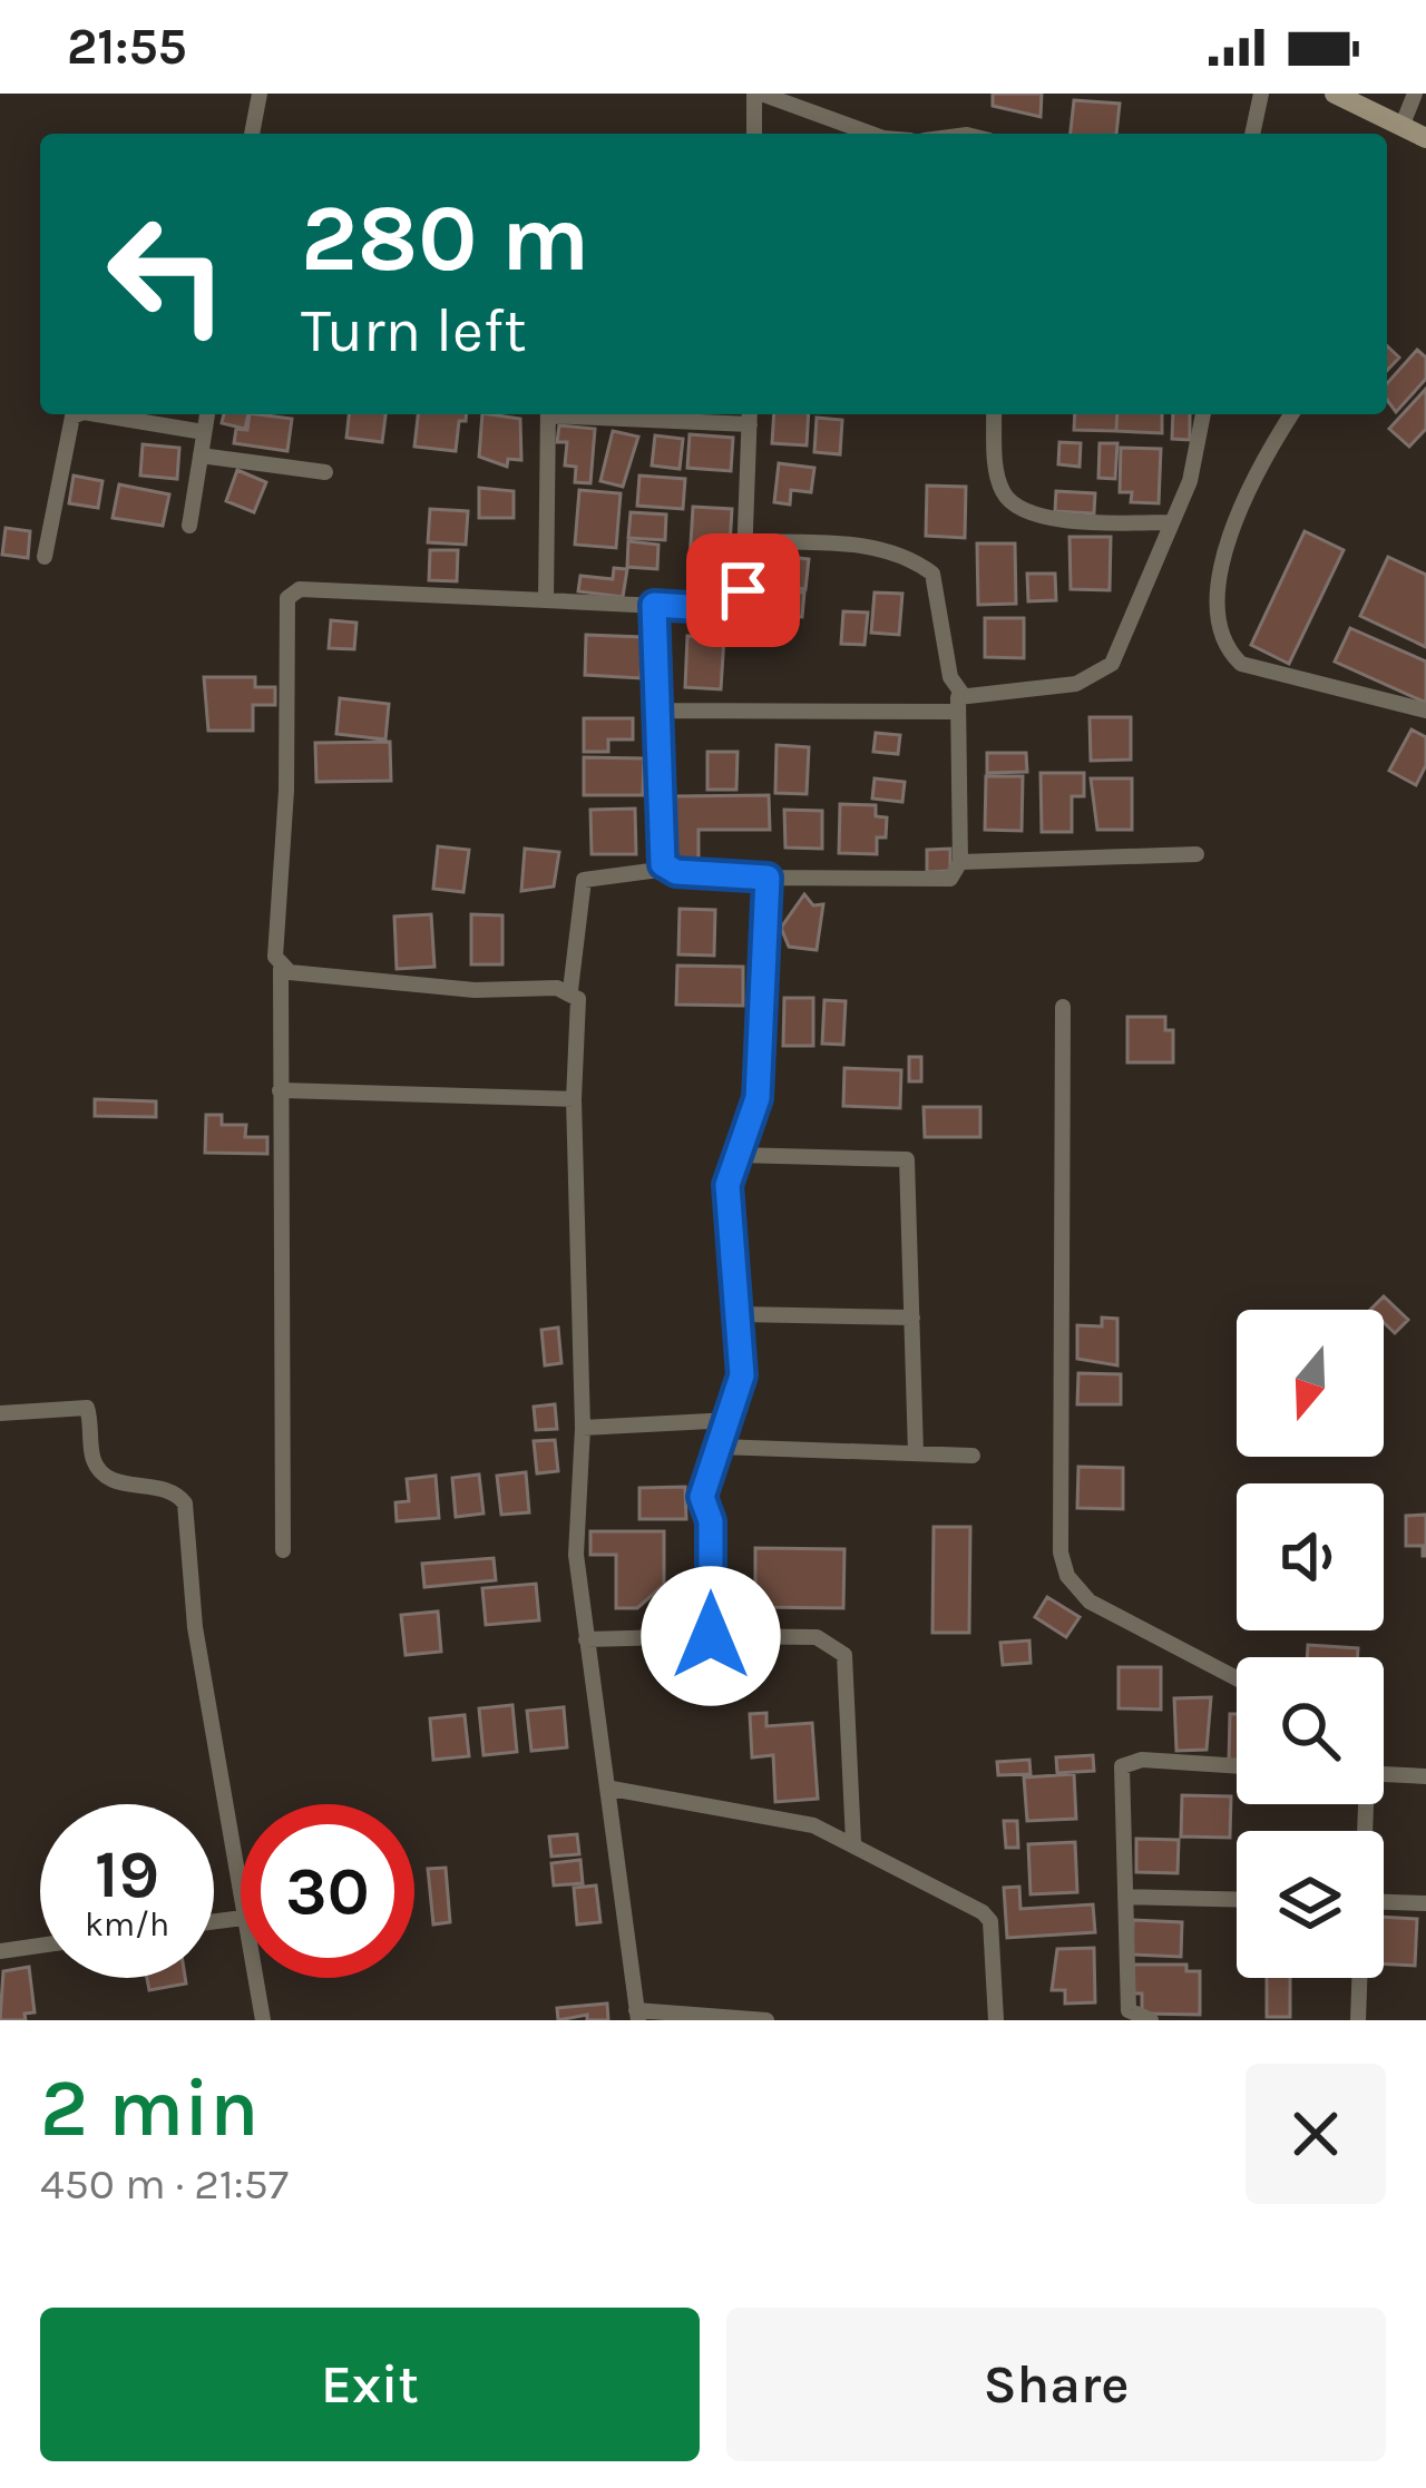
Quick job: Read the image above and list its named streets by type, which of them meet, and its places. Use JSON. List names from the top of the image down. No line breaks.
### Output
{"north":"bottom","page":{"status":"21:55","turn":["280 m","Turn left"],"speed":"19 km/h","limit":"30","heading":["2 min","450 m · 21:57"],"buttons":["Exit","Share"]}}
